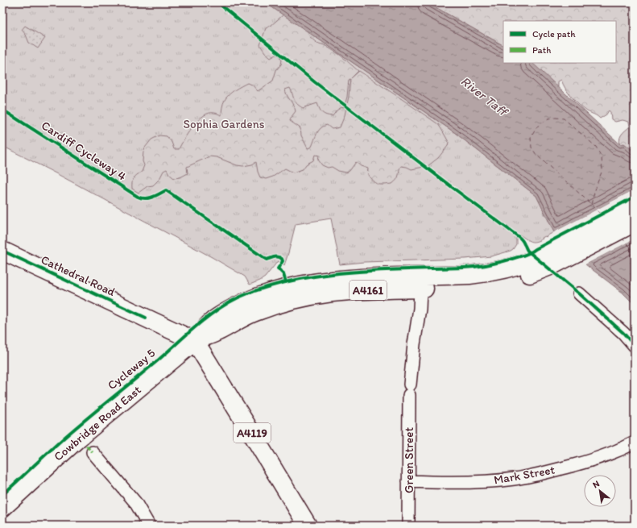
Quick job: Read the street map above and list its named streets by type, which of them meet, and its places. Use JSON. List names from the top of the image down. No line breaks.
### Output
{"streets":{"main road":["Cathedral Road","A4161","Cowbridge Road East","A4119"],"street":["Green Street","Mark Street"],"cycle path":["Cardiff Cycleway 4","Cycleway 5"]},"crossings":[["Cathedral Road","Cowbridge Road East"],["Cathedral Road","A4119"],["Cowbridge Road East","A4119"],["Cowbridge Road East","Green Street"],["Green Street","Mark Street"]],"water":["River Taff"],"parks":["Sophia Gardens"],"legend":["Cycle path","Path"],"north":"top left"}
